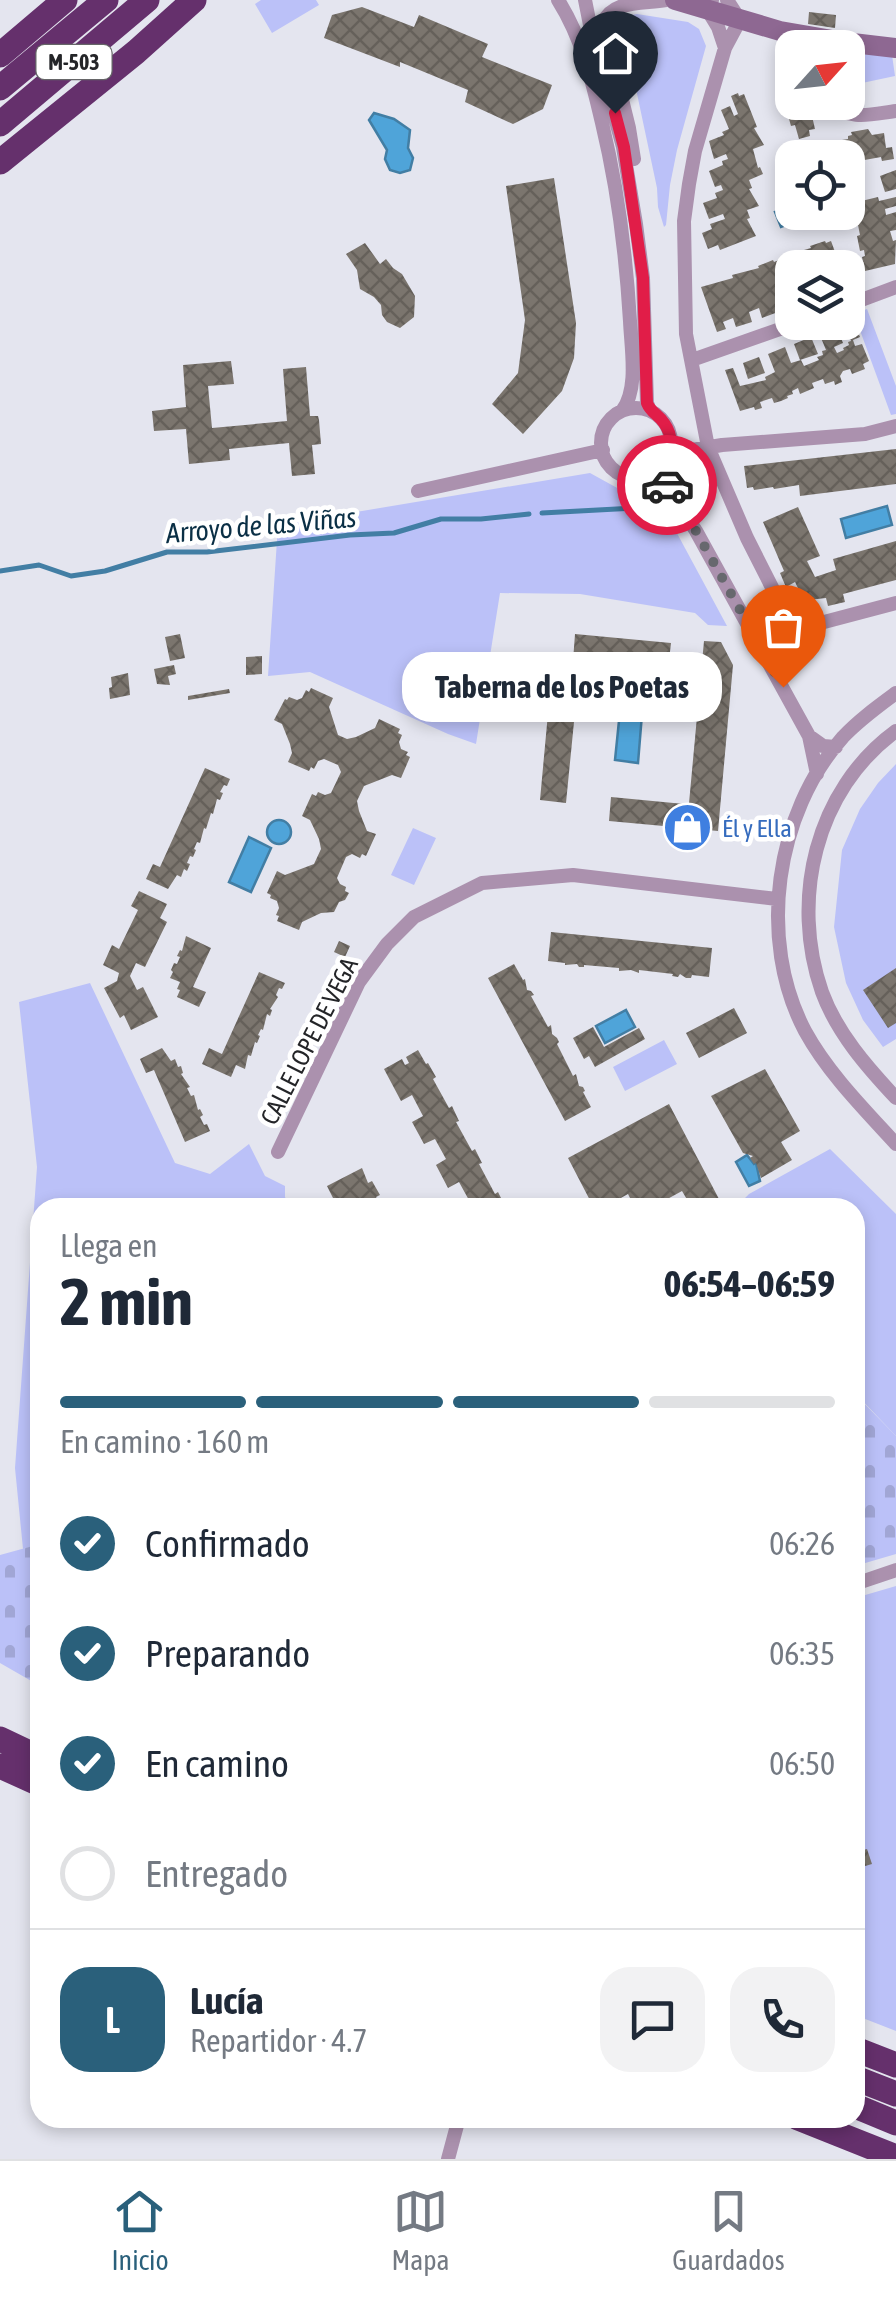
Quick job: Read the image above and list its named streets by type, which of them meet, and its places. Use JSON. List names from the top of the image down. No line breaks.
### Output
{"streets":{"highway":["M-503"],"street":["CALLE LOPE DE VEGA"]},"water":["Arroyo de las Viñas"],"places":{"other":["Taberna de los Poetas"],"shop":["Él y Ella"]},"north":"top right","page":{"bubble":"Taberna de los Poetas","heading":["2 min","Llega en","06:54–06:59"],"panel":["Lucía","Repartidor · 4.7"],"bar":"En camino · 160 m","list":[["Confirmado","06:26"],["Preparando","06:35"],["En camino","06:50"],"Entregado"],"round":"L","tabs":["Inicio","Mapa","Guardados"]}}
